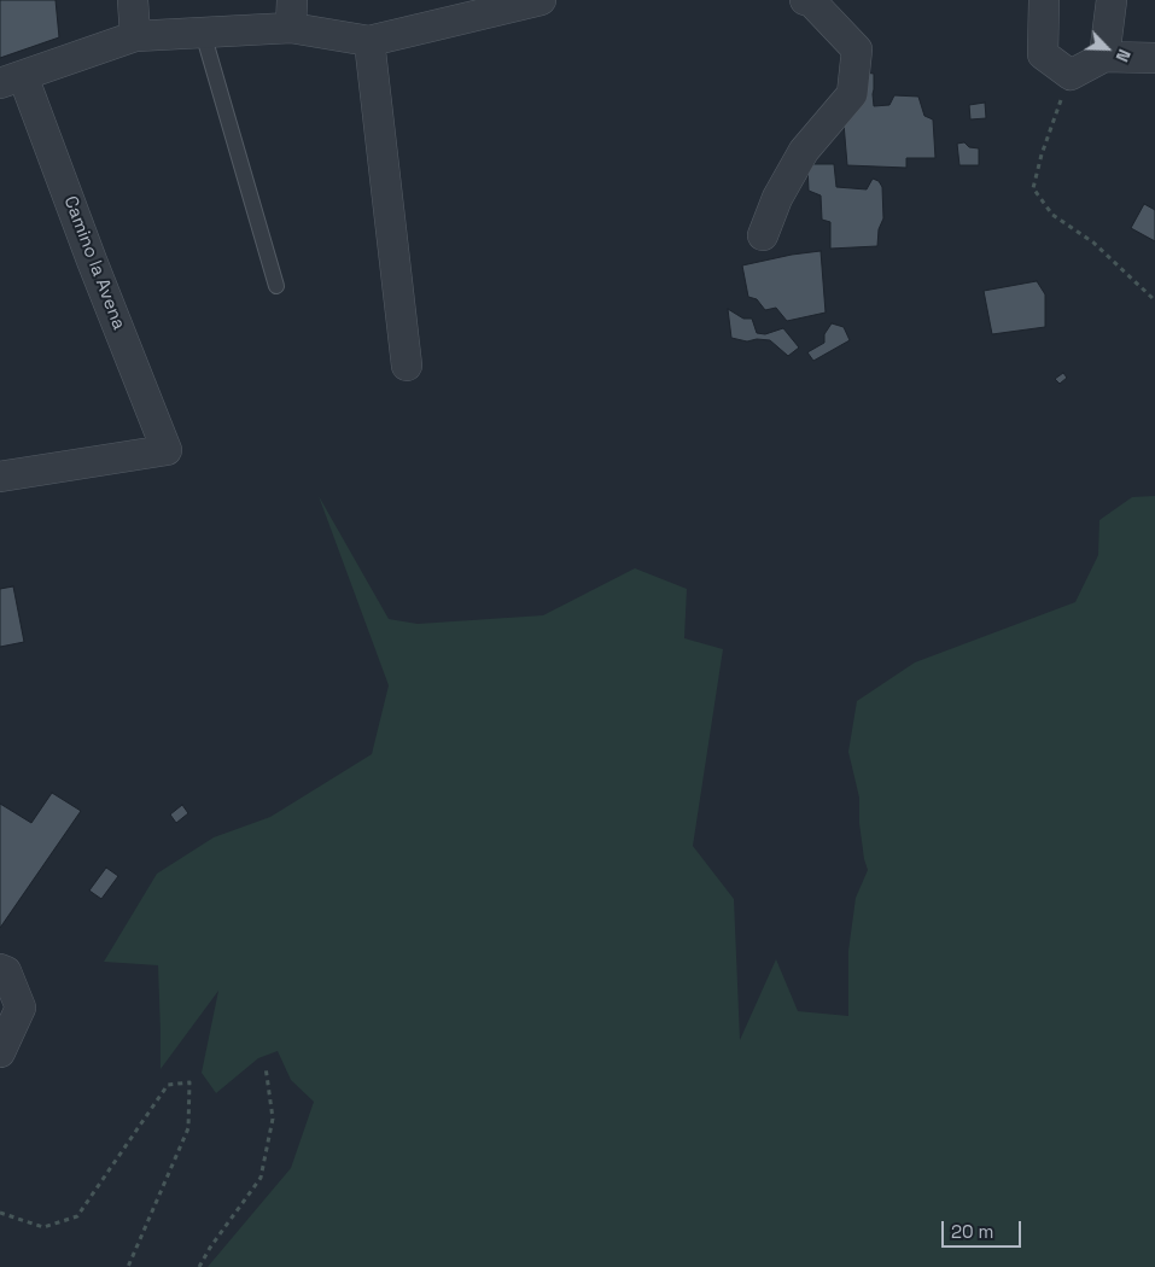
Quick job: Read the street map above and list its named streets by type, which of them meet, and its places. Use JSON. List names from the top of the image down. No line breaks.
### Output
{"streets":{"street":["Camino la Avena"]},"scale_bar":"20 m","north":"bottom right"}
